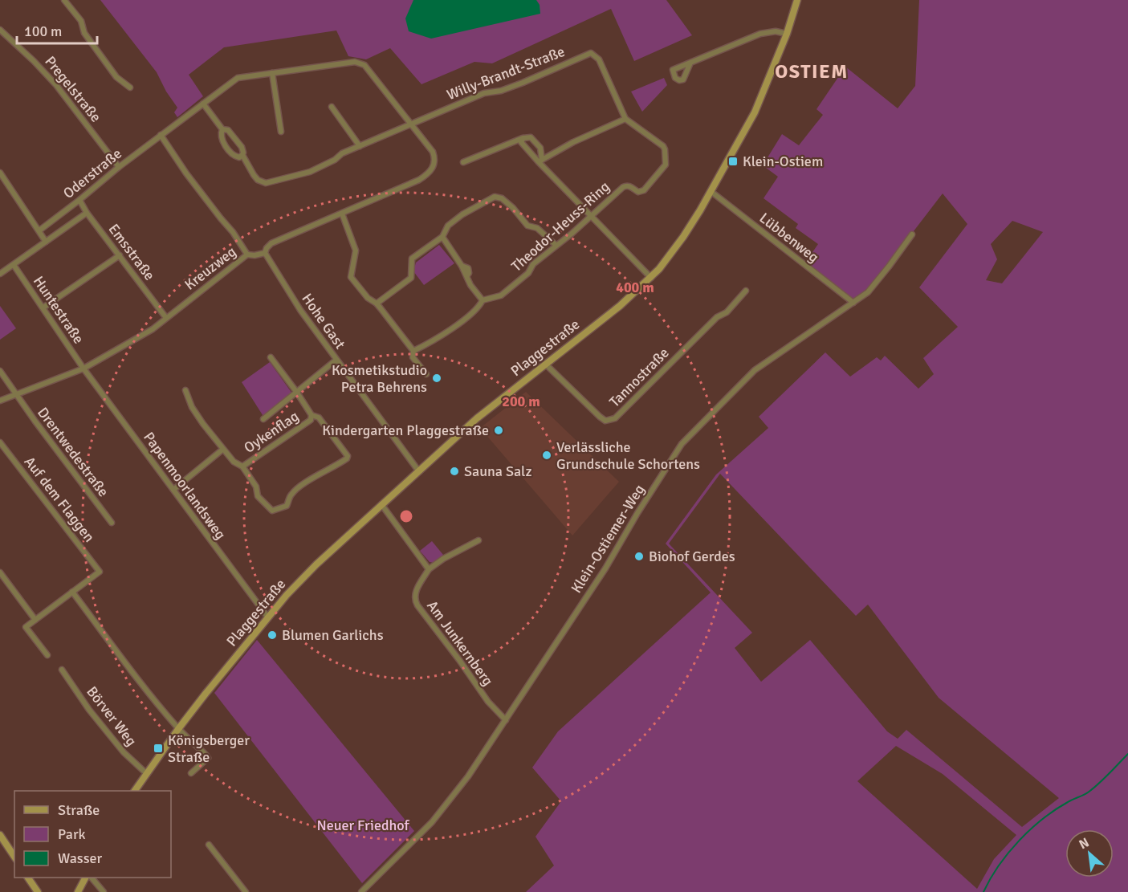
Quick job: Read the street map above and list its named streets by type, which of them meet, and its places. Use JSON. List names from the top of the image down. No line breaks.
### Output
{"streets":{"street":["Willy-Brandt-Straße","Pregelstraße","Oderstraße","Theodor-Heuss-Ring","Lübbenweg","Emsstraße","Kreuzweg","Huntestraße","Hohe Gast","Plaggestraße","Tannostraße","Oykenflag","Drentwedestraße","Papenmoorlandsweg","Auf dem Flaggen","Klein-Ostiemer-Weg","Am Junkernberg","Börver Weg"]},"crossings":[["Willy-Brandt-Straße","Oderstraße"],["Willy-Brandt-Straße","Theodor-Heuss-Ring"],["Pregelstraße","Oderstraße"],["Oderstraße","Emsstraße"],["Oderstraße","Huntestraße"],["Lübbenweg","Plaggestraße"],["Lübbenweg","Klein-Ostiemer-Weg"],["Emsstraße","Kreuzweg"],["Kreuzweg","Huntestraße"],["Kreuzweg","Hohe Gast"],["Kreuzweg","Drentwedestraße"],["Kreuzweg","Papenmoorlandsweg"],["Huntestraße","Papenmoorlandsweg"],["Hohe Gast","Plaggestraße"],["Plaggestraße","Tannostraße"],["Plaggestraße","Papenmoorlandsweg"],["Plaggestraße","Börver Weg"],["Klein-Ostiemer-Weg","Am Junkernberg"]],"districts":["OSTIEM"],"parks":["Neuer Friedhof"],"places":{"transit":["Klein-Ostiem","Königsberger Straße"],"other":["Kosmetikstudio Petra Behrens","Kindergarten Plaggestraße","Verlässliche Grundschule Schortens","Sauna Salz","Biohof Gerdes","Blumen Garlichs"]},"legend":["Straße","Park","Wasser"],"scale_bar":"100 m","north":"top left","rings":["400 m","200 m"]}
